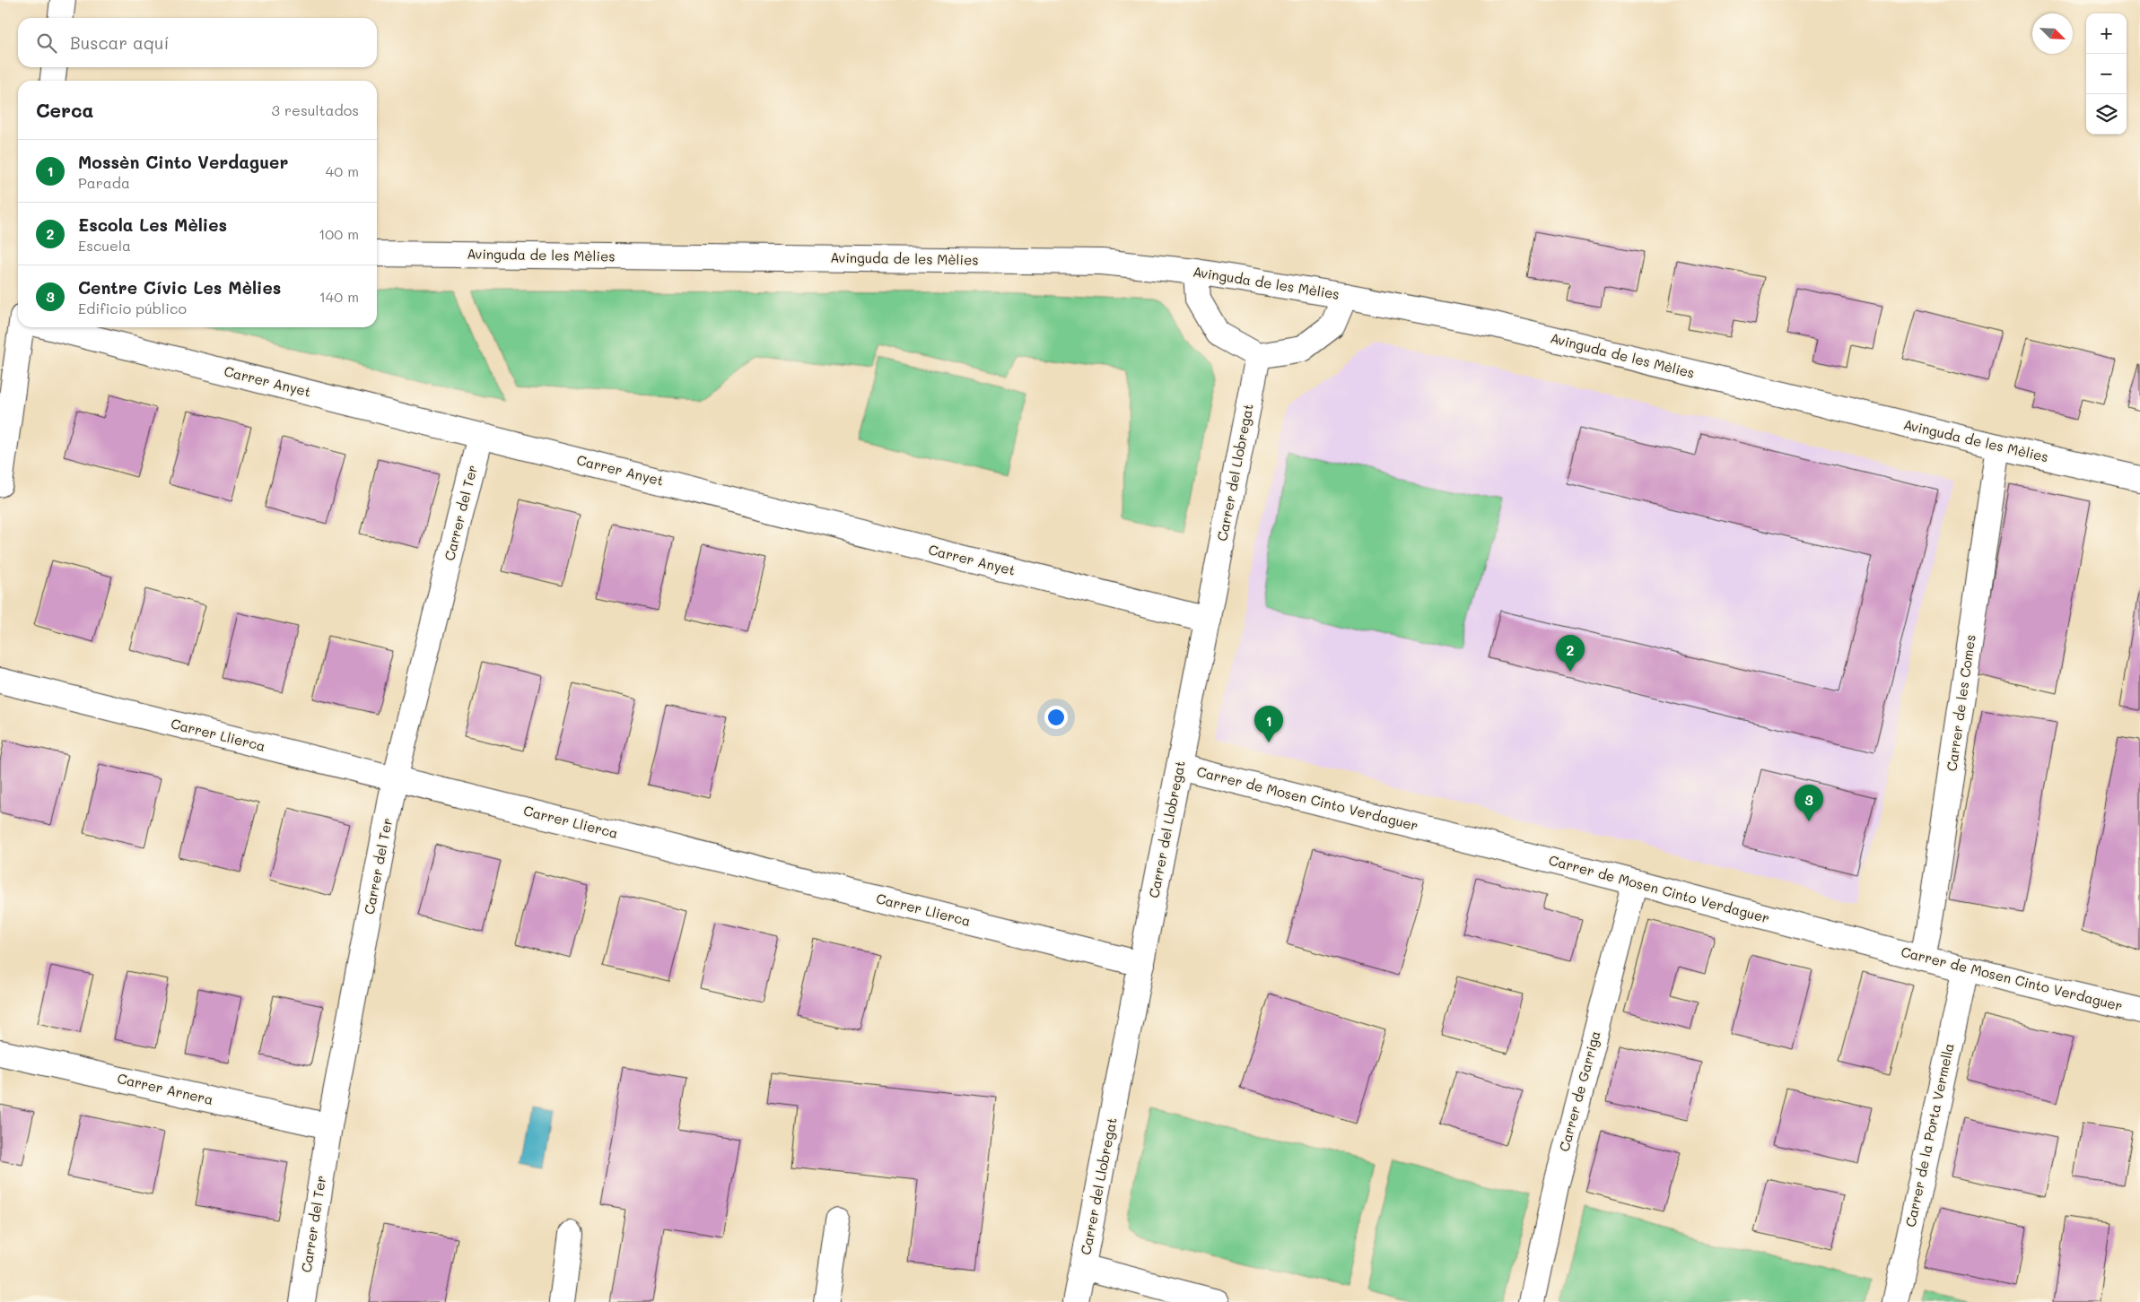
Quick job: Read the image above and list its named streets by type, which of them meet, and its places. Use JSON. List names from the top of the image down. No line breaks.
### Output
{"streets":{"street":["Avinguda de les Mèlies","Carrer Anyet","Carrer del Llobregat","Carrer del Ter","Carrer de les Comes","Carrer Llierca","Carrer de Mosen Cinto Verdaguer","Carrer Arnera","Carrer de Garriga","Carrer de la Porta Vermella"]},"crossings":[["Avinguda de les Mèlies","Carrer de les Comes"],["Carrer Anyet","Carrer del Llobregat"],["Carrer Anyet","Carrer del Ter"],["Carrer del Llobregat","Carrer Llierca"],["Carrer del Llobregat","Carrer de Mosen Cinto Verdaguer"],["Carrer del Ter","Carrer Llierca"],["Carrer del Ter","Carrer Arnera"],["Carrer de les Comes","Carrer de Mosen Cinto Verdaguer"],["Carrer de Mosen Cinto Verdaguer","Carrer de Garriga"],["Carrer de Mosen Cinto Verdaguer","Carrer de la Porta Vermella"]],"north":"bottom right","page":{"map_buttons":["+","−"],"search":"Buscar aquí","heading":["Cerca","3 resultados"],"list":[{"mark":"1","name":"Mossèn Cinto Verdaguer","note":"Parada","value":"40 m"},{"mark":"2","name":"Escola Les Mèlies","note":"Escuela","value":"100 m"},{"mark":"3","name":"Centre Cívic Les Mèlies","note":"Edificio público","value":"140 m"}],"pins":["2","1","3"]}}
